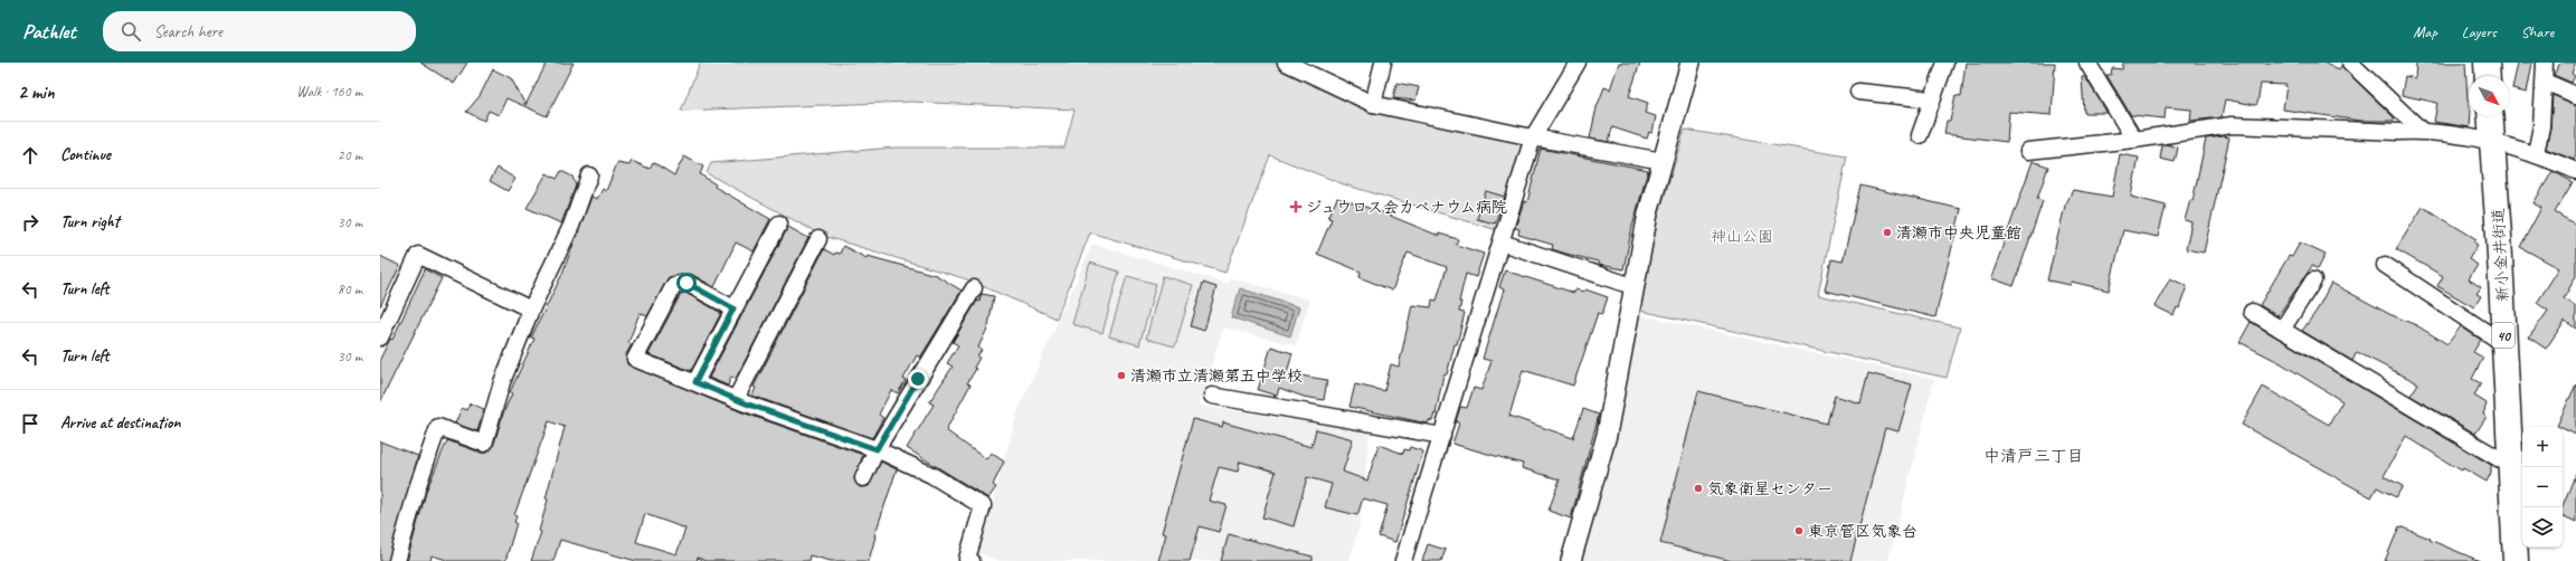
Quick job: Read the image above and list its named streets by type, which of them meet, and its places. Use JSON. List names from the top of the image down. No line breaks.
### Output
{"streets":{"main road":["新小金井街道","40"]},"districts":["中清戸三丁目"],"parks":["神山公園"],"places":{"health":["ジュウロス会カペナウム病院"],"other":["清瀬市中央児童館","清瀬市立清瀬第五中学校","気象衛星センター","東京管区気象台"]},"north":"bottom right","page":{"header":"Pathlet","search":"Search here","nav":["Map","Layers","Share"],"heading":["2 min","Walk · 160 m"],"list":[["Continue","20 m"],["Turn right","30 m"],["Turn left","80 m"],["Turn left","30 m"],"Arrive at destination"],"map_buttons":["+","−"]}}
